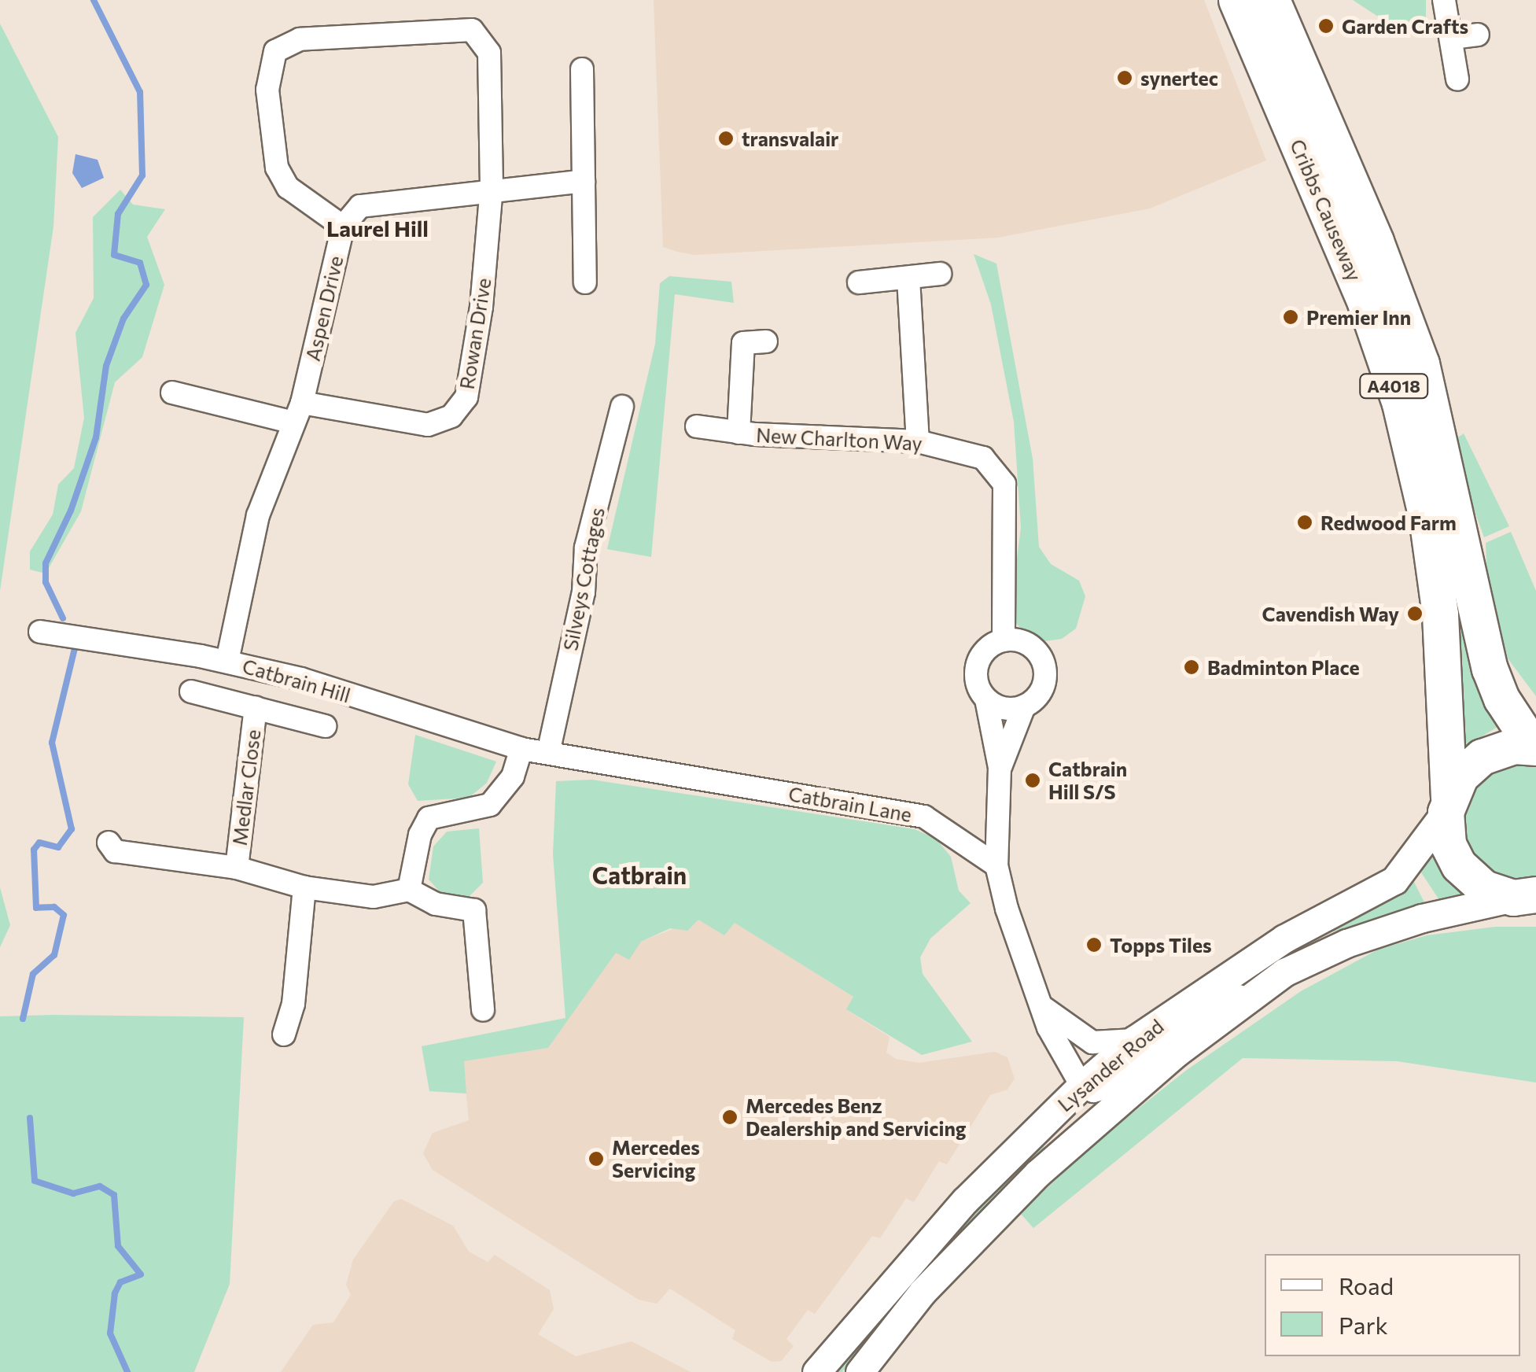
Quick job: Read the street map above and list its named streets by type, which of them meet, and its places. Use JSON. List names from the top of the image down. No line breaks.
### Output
{"streets":{"main road":["Cribbs Causeway","A4018"],"street":["Aspen Drive","Rowan Drive","New Charlton Way","Silveys Cottages","Catbrain Hill","Medlar Close","Catbrain Lane","Lysander Road"]},"crossings":[["Cribbs Causeway","A4018"],["Cribbs Causeway","Lysander Road"],["Aspen Drive","Rowan Drive"],["Aspen Drive","Catbrain Hill"],["A4018","Lysander Road"],["Silveys Cottages","Catbrain Hill"],["Silveys Cottages","Catbrain Lane"],["Catbrain Hill","Catbrain Lane"]],"districts":["Laurel Hill","Catbrain"],"places":["Garden Crafts","synertec","transvalair","Premier Inn","Redwood Farm","Cavendish Way","Badminton Place","Catbrain Hill S/S","Topps Tiles","Mercedes Benz Dealership and Servicing","Mercedes Servicing"],"legend":["Road","Park"]}
